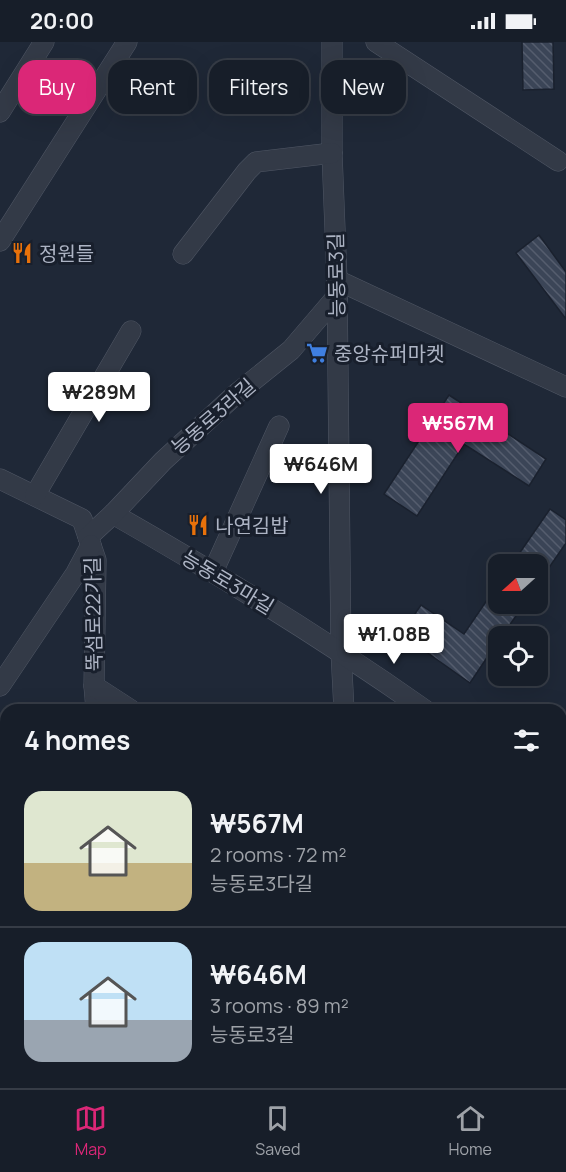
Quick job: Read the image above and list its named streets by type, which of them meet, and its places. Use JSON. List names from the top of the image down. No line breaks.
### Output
{"streets":{"street":["능동로3길","능동로3라길","능동로3마길","뚝섬로22가길"]},"crossings":[["능동로3길","능동로3라길"],["능동로3길","능동로3마길"],["능동로3라길","능동로3마길"],["능동로3라길","뚝섬로22가길"]],"places":{"restaurant":["정원들","나연김밥"],"supermarket":["중앙슈퍼마켓"]},"north":"left","page":{"status":"20:00","chip":["Buy","Rent","Filters","New"],"price":["₩289M","₩567M","₩646M","₩1.08B"],"heading":"4 homes","list":[{"name":"₩567M","note":"2 rooms · 72 m² · 능동로3다길"},{"name":"₩646M","note":"3 rooms · 89 m² · 능동로3길"}],"tabs":["Map","Saved","Home"]}}
